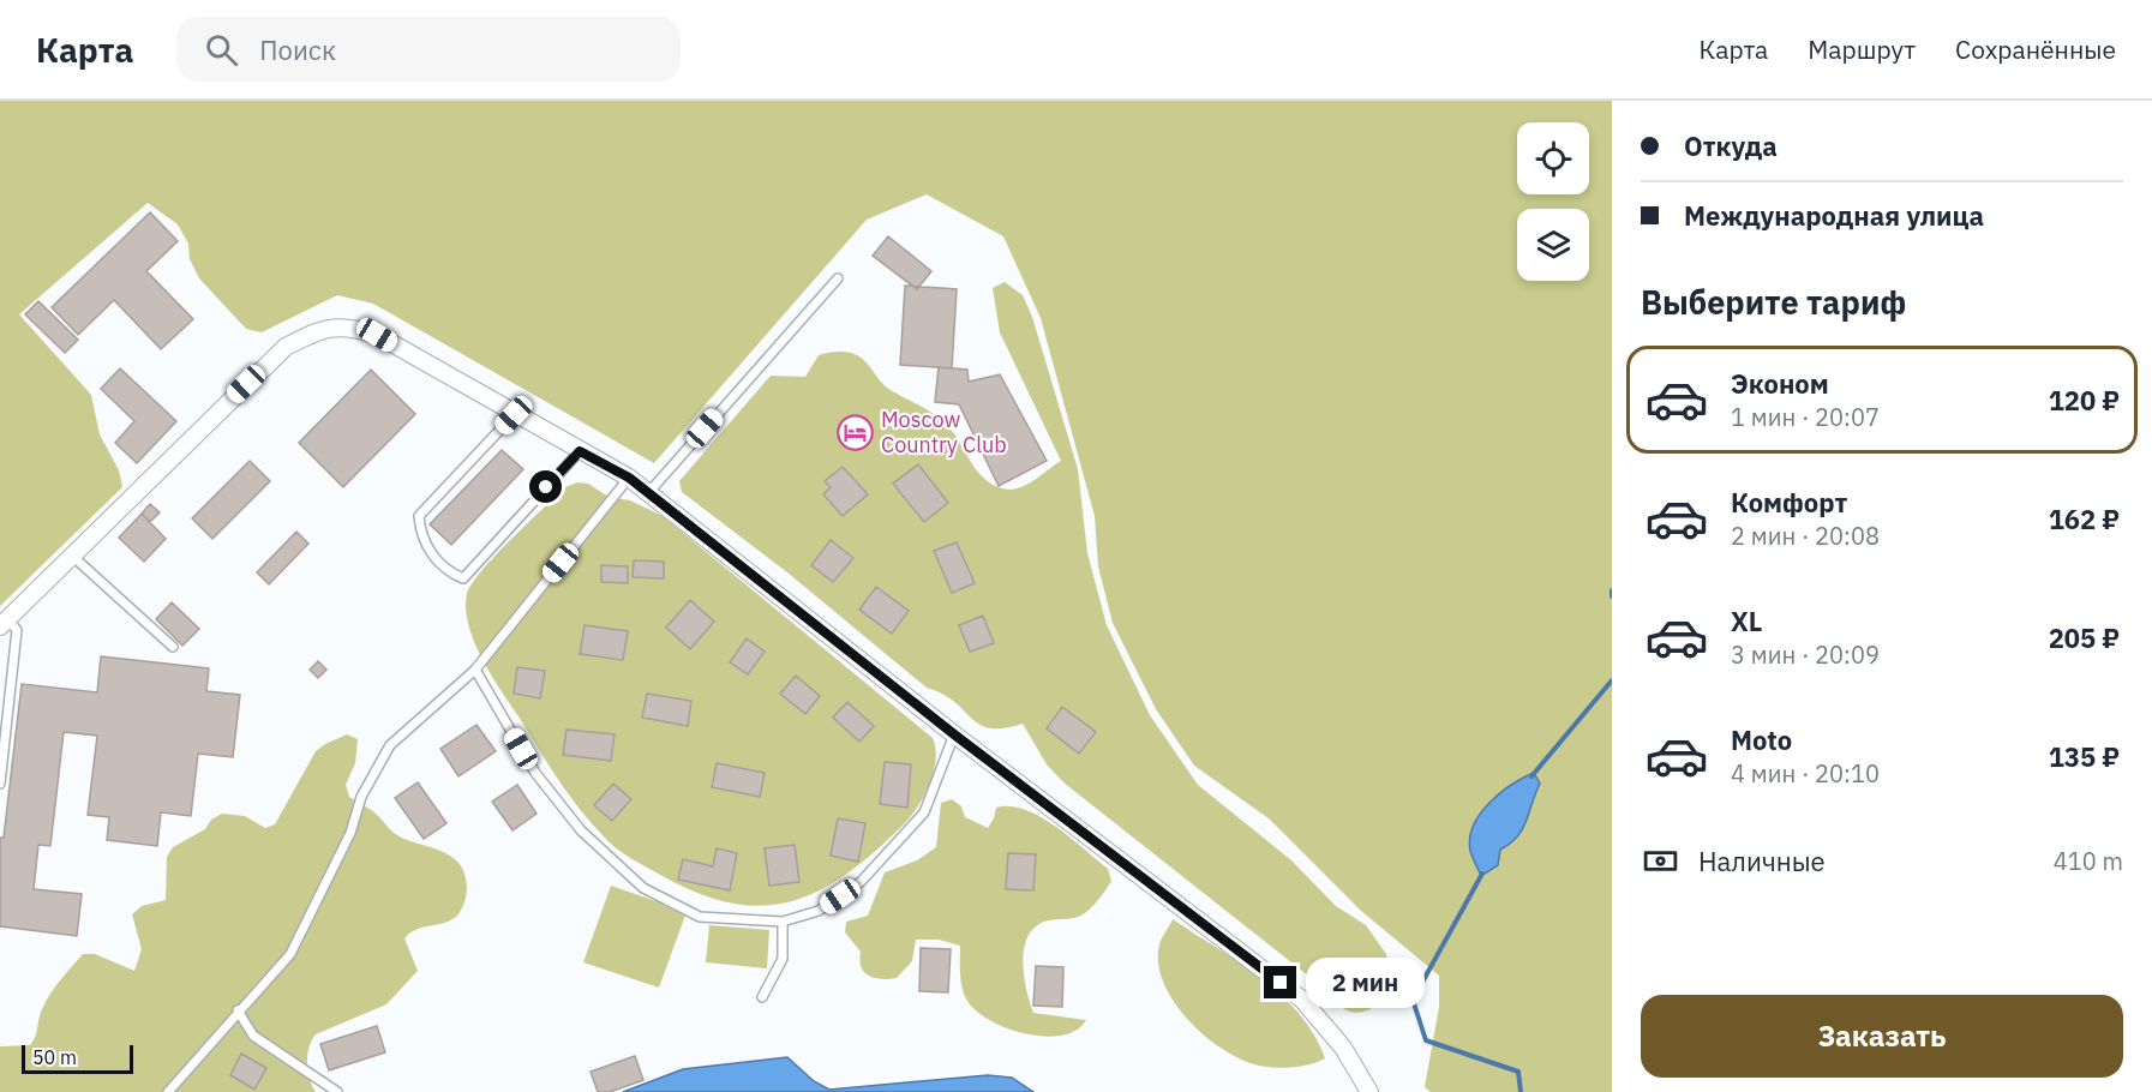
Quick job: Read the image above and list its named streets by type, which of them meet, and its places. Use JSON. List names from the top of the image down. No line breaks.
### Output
{"places":{"hotel":["Moscow Country Club"]},"scale_bar":"50 m","page":{"header":"Карта","search":"Поиск","nav":["Карта","Маршрут","Сохранённые"],"banner":["Откуда","Международная улица"],"heading":"Выберите тариф","list":[{"name":"Эконом","note":"1 мин · 20:07","value":"120 ₽"},{"name":"Комфорт","note":"2 мин · 20:08","value":"162 ₽"},{"name":"XL","note":"3 мин · 20:09","value":"205 ₽"},{"name":"Moto","note":"4 мин · 20:10","value":"135 ₽"}],"pay":["Наличные","410 m"],"bubble":"2 мин","buttons":"Заказать","scale":"50 m"}}
